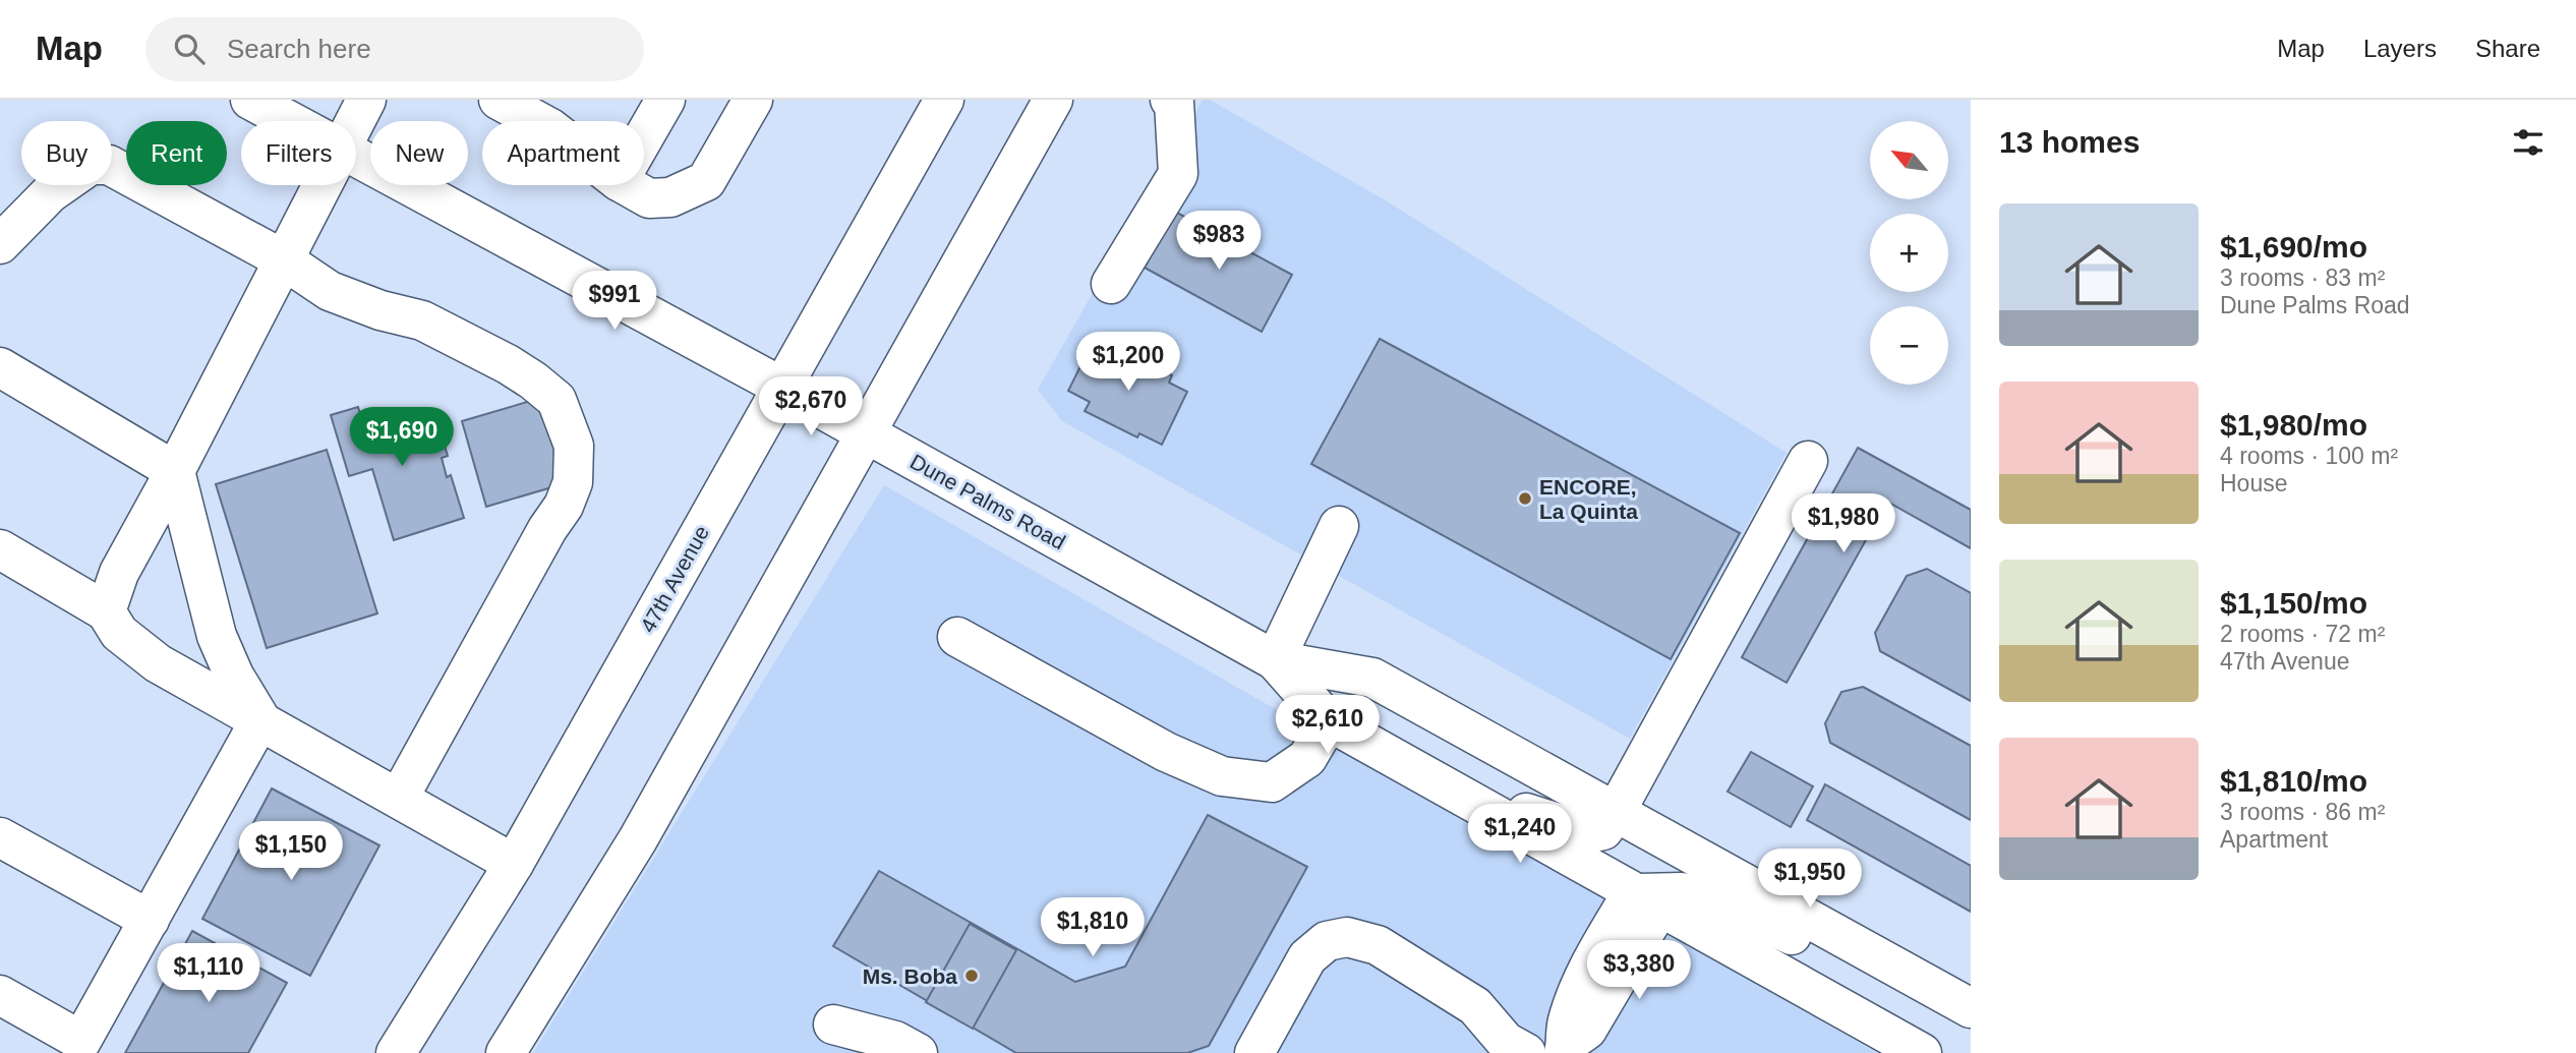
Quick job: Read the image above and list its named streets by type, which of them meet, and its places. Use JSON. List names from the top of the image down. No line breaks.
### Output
{"streets":{"main road":["Dune Palms Road","47th Avenue"]},"crossings":[["Dune Palms Road","47th Avenue"]],"places":["ENCORE, La Quinta","Ms. Boba"],"north":"top left","page":{"header":"Map","search":"Search here","nav":["Map","Layers","Share"],"heading":"13 homes","map_buttons":["+","−"],"chip":["Buy","Rent","Filters","New","Apartment"],"list":[{"name":"$1,690/mo","note":"3 rooms · 83 m² · Dune Palms Road"},{"name":"$1,980/mo","note":"4 rooms · 100 m² · House"},{"name":"$1,150/mo","note":"2 rooms · 72 m² · 47th Avenue"},{"name":"$1,810/mo","note":"3 rooms · 86 m² · Apartment"}],"price":["$983","$991","$1,200","$2,670","$1,690","$1,980","$2,610","$1,240","$1,150","$1,950","$1,810","$3,380","$1,110"]}}
